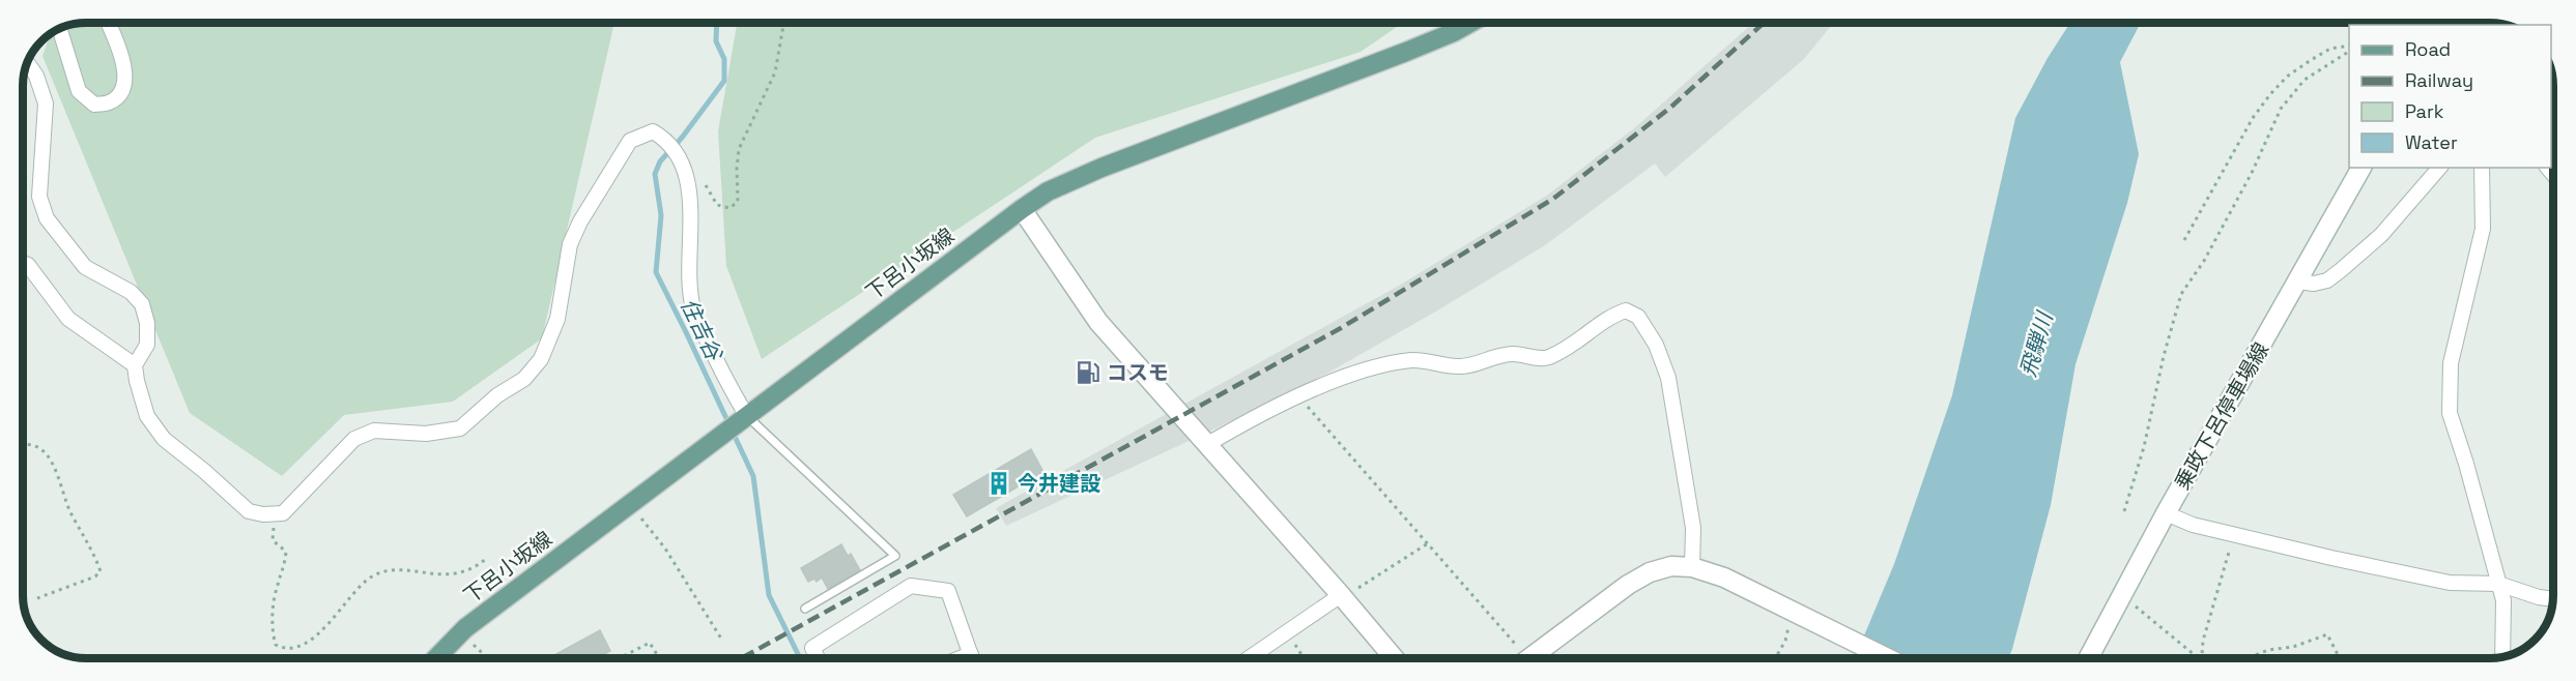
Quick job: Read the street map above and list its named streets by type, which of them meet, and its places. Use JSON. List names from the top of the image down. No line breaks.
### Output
{"streets":{"main road":["下呂小坂線"],"street":["乗政下呂停車場線"]},"water":["住吉谷","飛騨川"],"places":{"fuel station":["コスモ"],"building":["今井建設"]},"legend":["Road","Railway","Park","Water"]}
